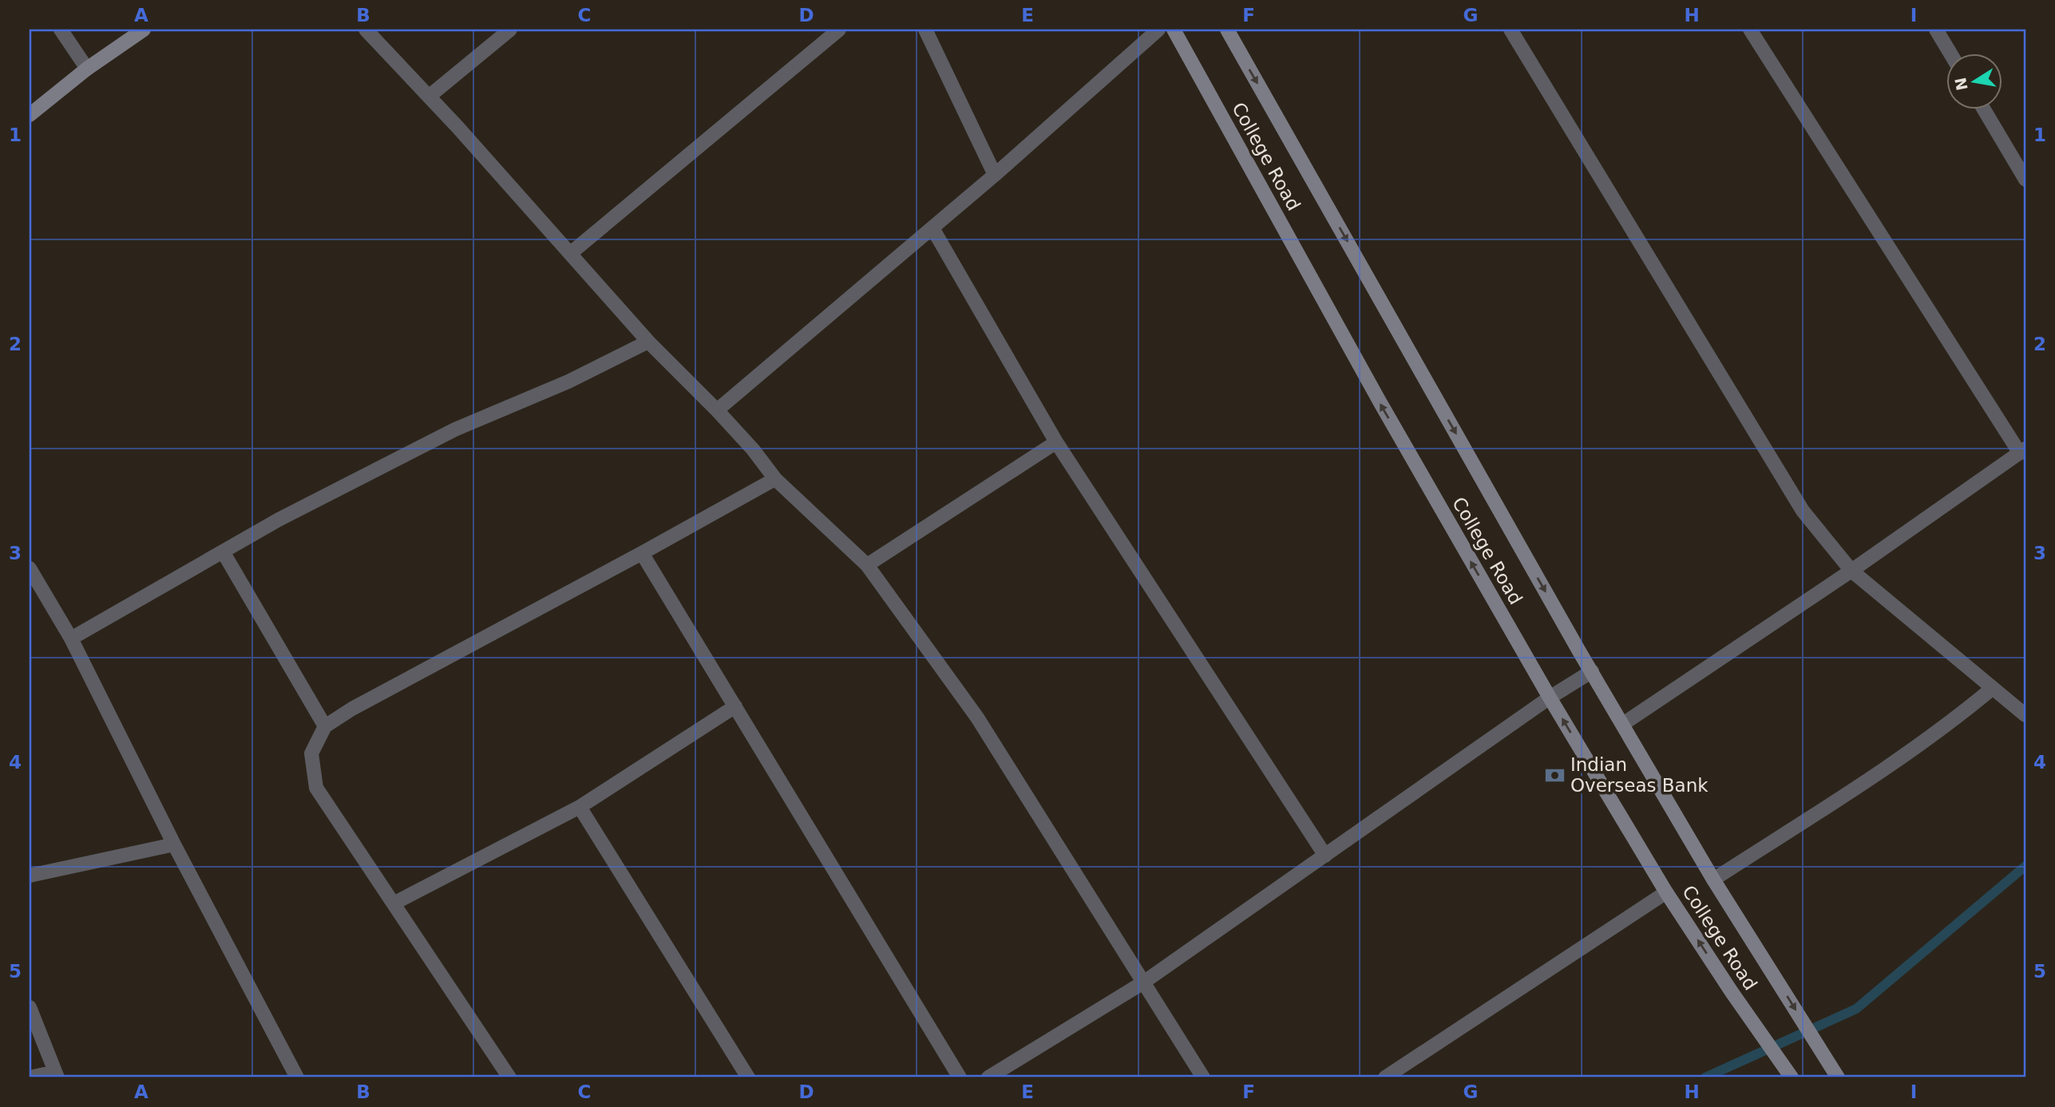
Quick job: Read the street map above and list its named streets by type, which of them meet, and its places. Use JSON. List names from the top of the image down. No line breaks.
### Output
{"streets":{"main road":["College Road"]},"places":{"bank":["Indian Overseas Bank"]},"north":"left","grid":{"columns":["A","B","C","D","E","F","G","H","I"],"rows":["1","2","3","4","5"]}}
